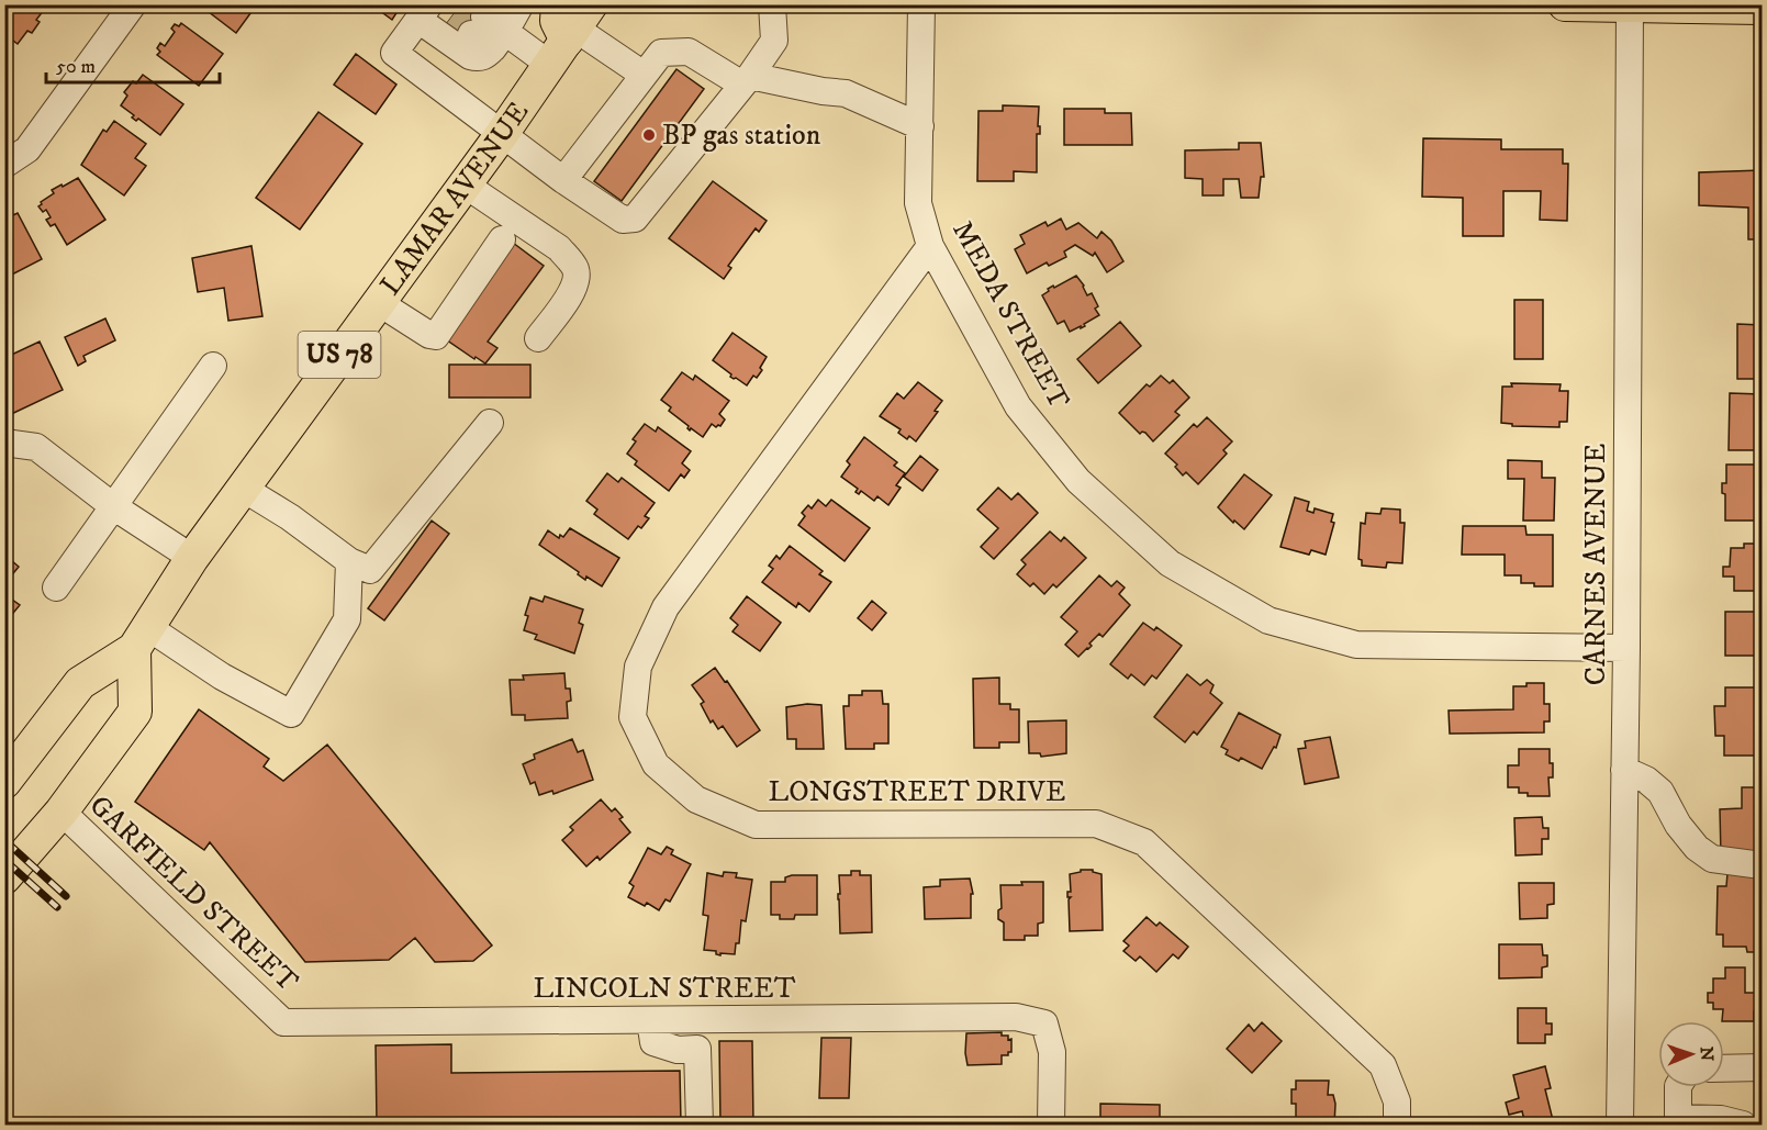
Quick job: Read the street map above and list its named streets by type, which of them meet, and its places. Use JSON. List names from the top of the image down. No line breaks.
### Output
{"streets":{"main road":["LAMAR AVENUE","US 78"],"street":["MEDA STREET","CARNES AVENUE","LONGSTREET DRIVE","GARFIELD STREET","LINCOLN STREET"]},"crossings":[["MEDA STREET","CARNES AVENUE"],["MEDA STREET","LONGSTREET DRIVE"],["GARFIELD STREET","LINCOLN STREET"]],"places":["BP gas station"],"scale_bar":"50 m","north":"right"}
